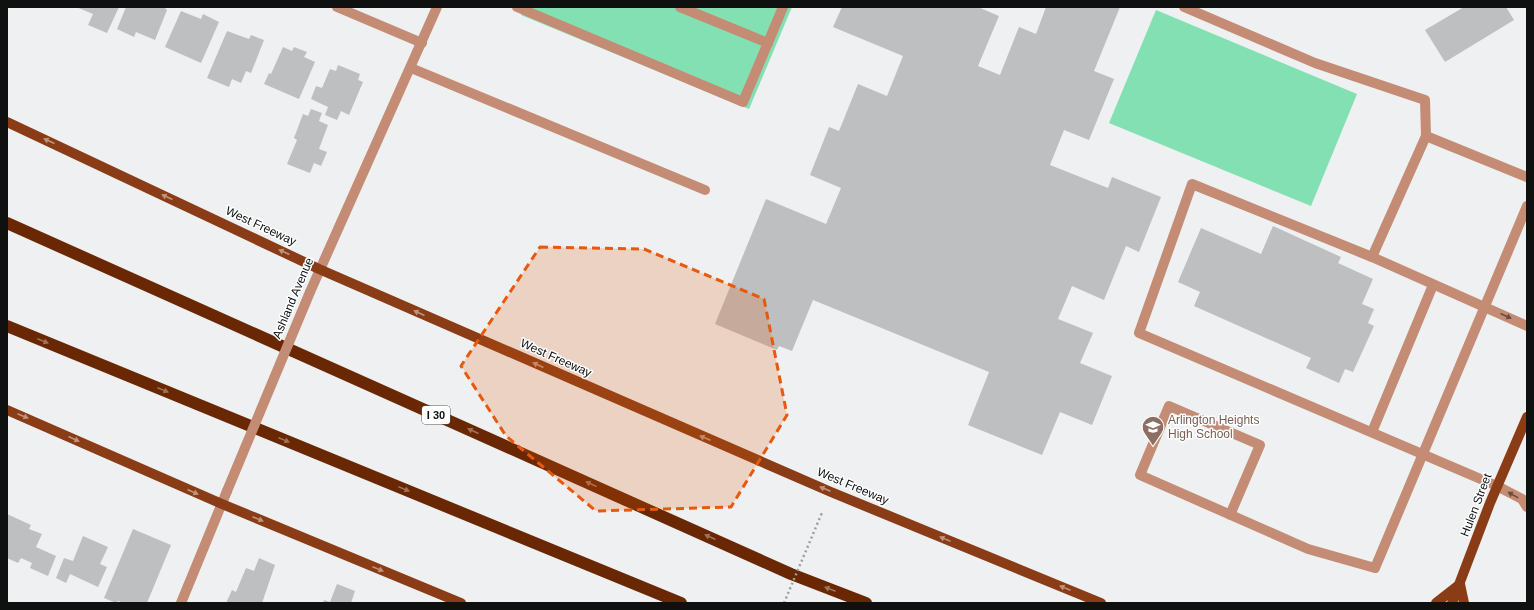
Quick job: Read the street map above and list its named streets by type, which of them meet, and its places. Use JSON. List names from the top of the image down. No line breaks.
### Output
{"streets":{"highway":["I 30"],"main road":["West Freeway","Hulen Street"],"street":["Ashland Avenue"]},"crossings":[["West Freeway","Ashland Avenue"]],"one_way":["West Freeway"],"places":{"school or university":["Arlington Heights High School"]}}
